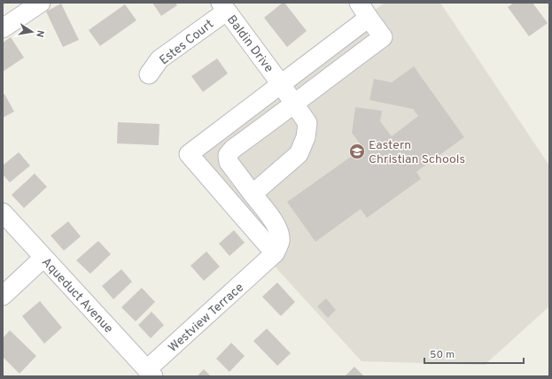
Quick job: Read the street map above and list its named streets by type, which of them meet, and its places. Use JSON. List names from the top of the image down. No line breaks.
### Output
{"streets":{"street":["Estes Court","Baldin Drive","Aqueduct Avenue","Westview Terrace"]},"crossings":[["Estes Court","Baldin Drive"],["Aqueduct Avenue","Westview Terrace"]],"places":{"school or university":["Eastern Christian Schools"]},"scale_bar":"50 m","north":"right"}
